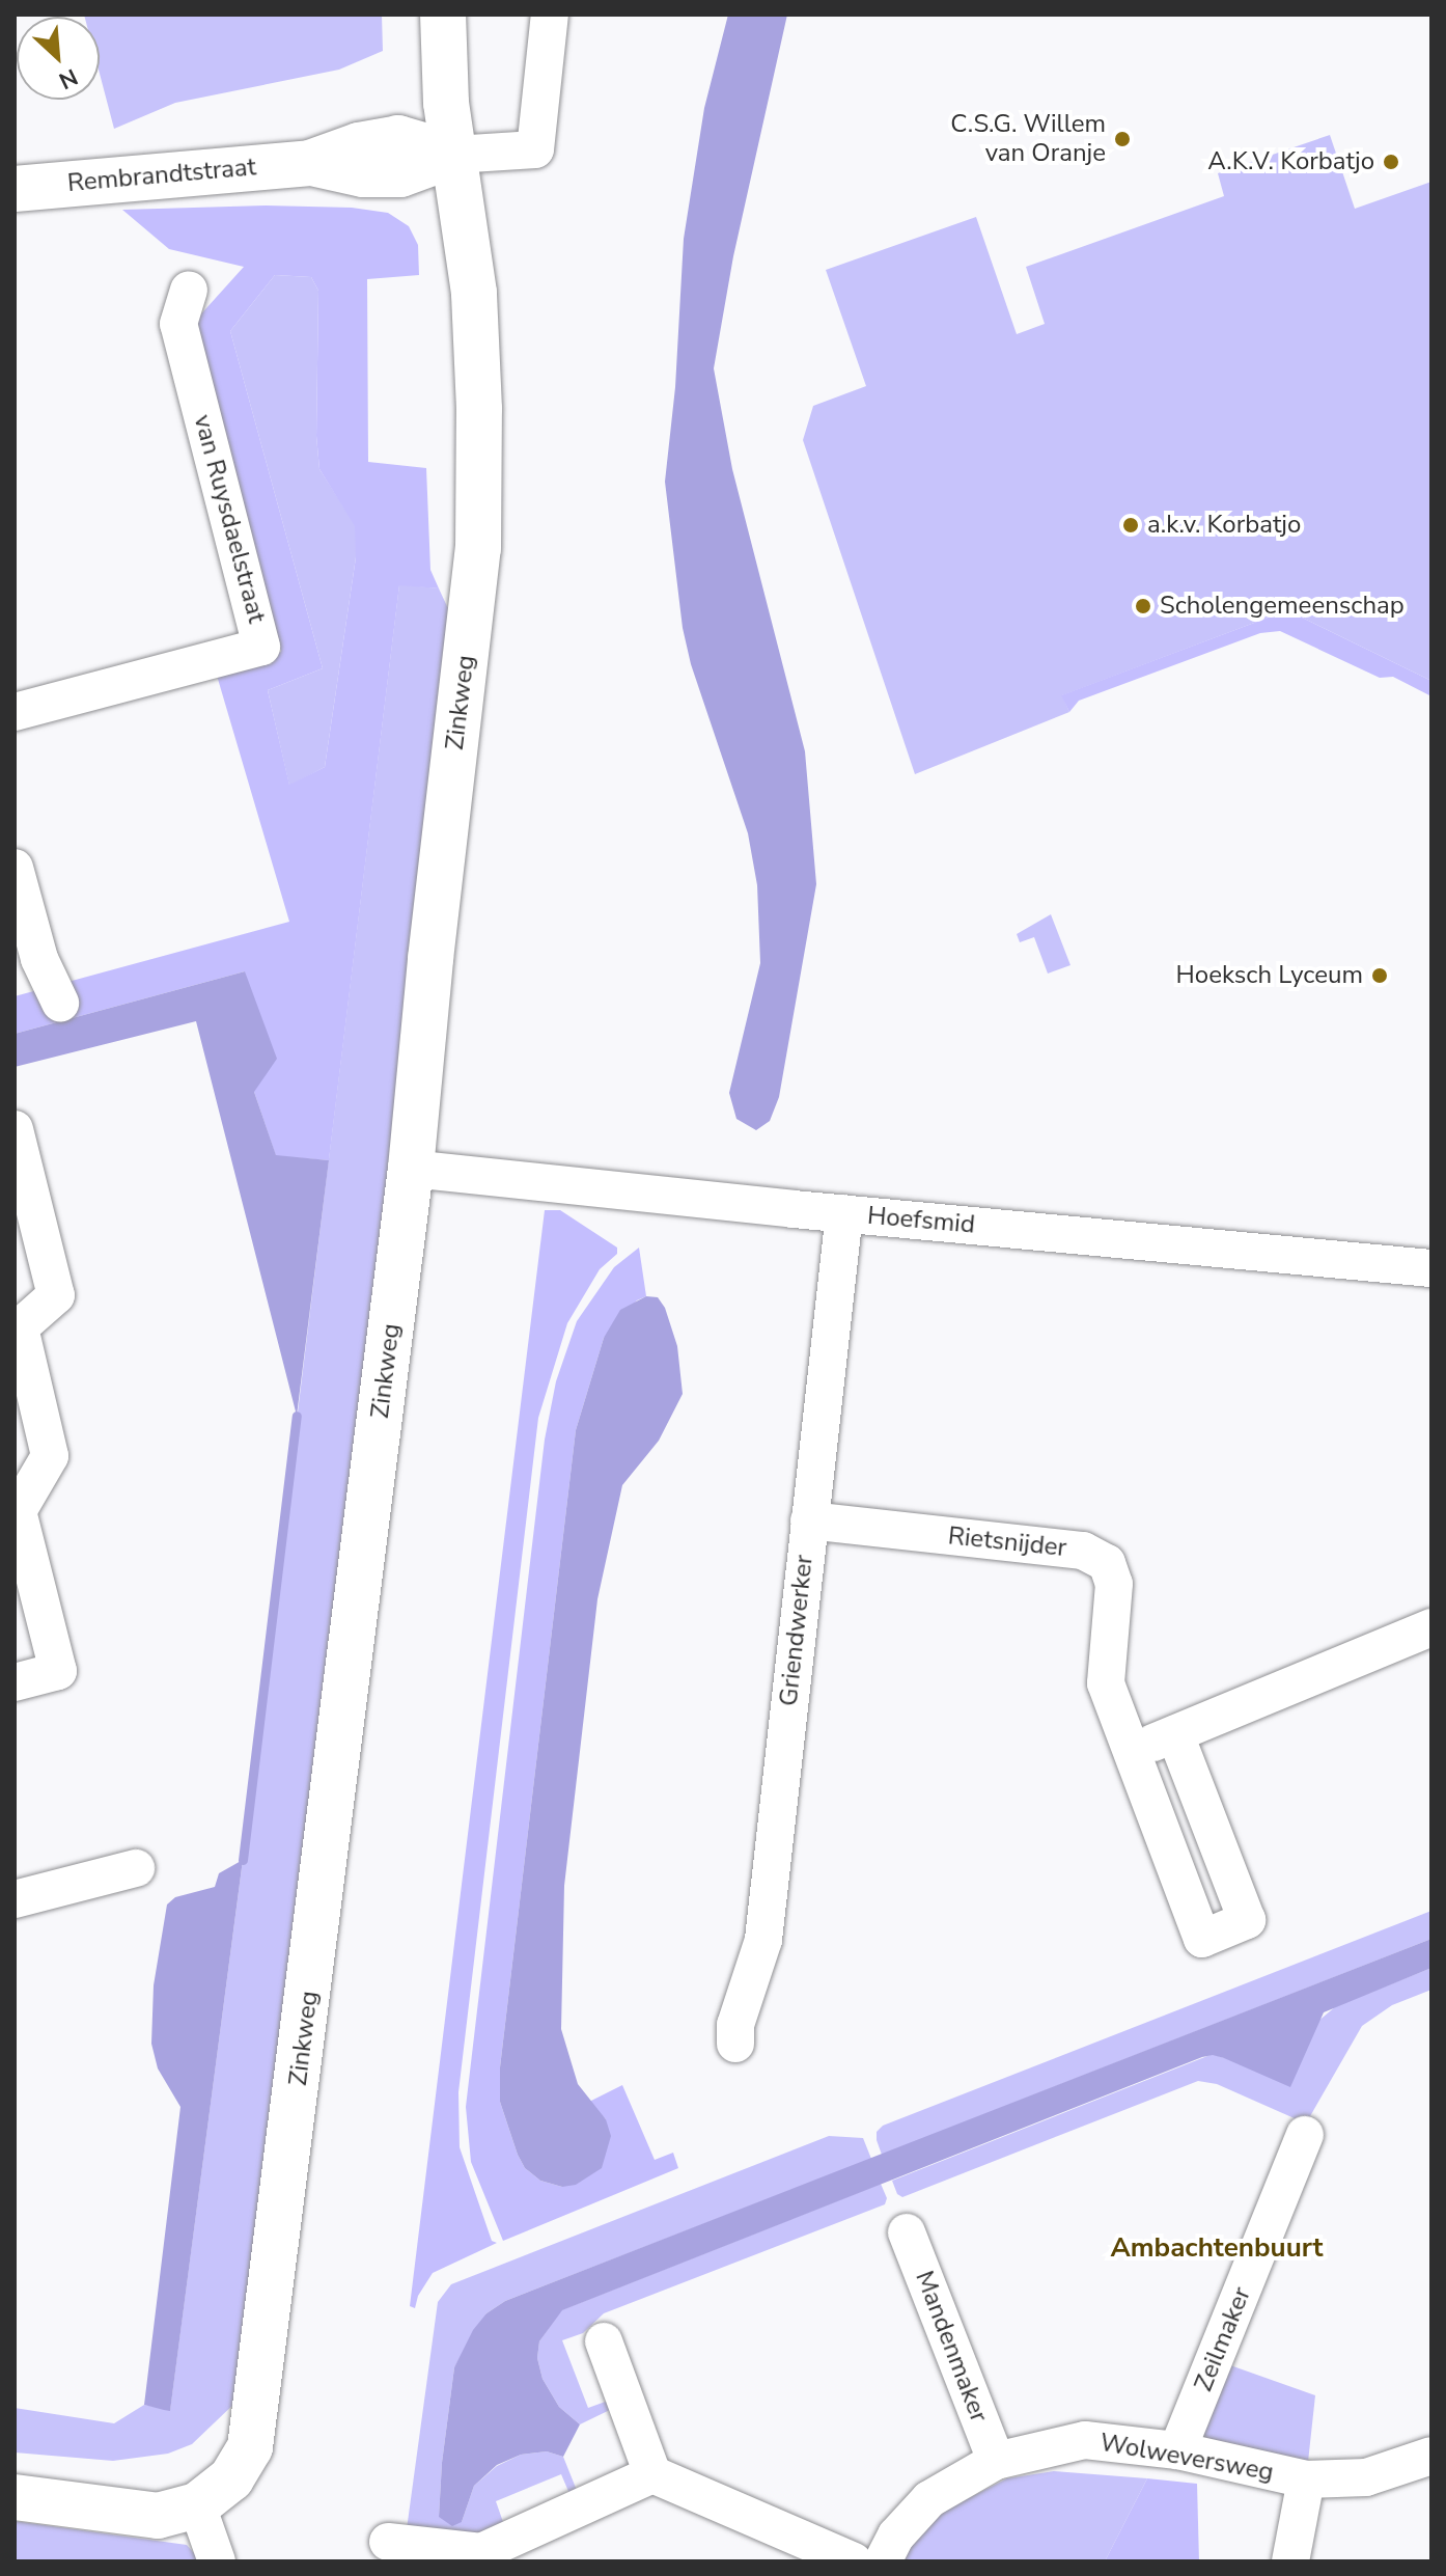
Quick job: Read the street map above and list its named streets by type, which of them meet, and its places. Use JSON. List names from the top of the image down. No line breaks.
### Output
{"streets":{"street":["Rembrandtstraat","van Ruysdaelstraat","Zinkweg","Hoefsmid","Rietsnijder","Griendwerker","Zeilmaker","Mandenmaker","Wolweversweg"]},"crossings":[["Rembrandtstraat","Zinkweg"],["Zinkweg","Hoefsmid"],["Hoefsmid","Griendwerker"],["Rietsnijder","Griendwerker"],["Zeilmaker","Wolweversweg"],["Mandenmaker","Wolweversweg"]],"districts":["Ambachtenbuurt"],"places":["C.S.G. Willem van Oranje","A.K.V. Korbatjo","a.k.v. Korbatjo","Scholengemeenschap","Hoeksch Lyceum"],"north":"bottom right"}
